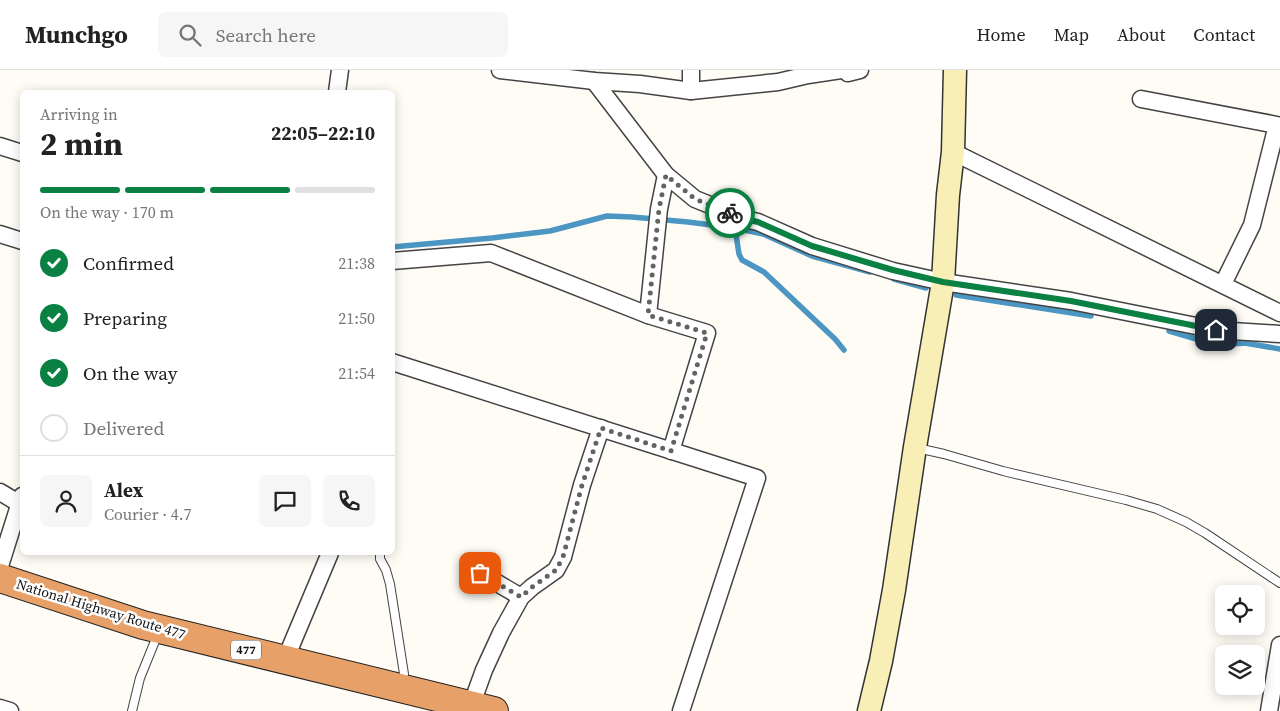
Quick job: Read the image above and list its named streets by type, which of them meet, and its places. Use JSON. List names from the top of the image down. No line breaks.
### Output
{"streets":{"highway":["National Highway Route 477","477"]},"page":{"header":"Munchgo","search":"Search here","nav":["Home","Map","About","Contact"],"heading":["2 min","Arriving in","22:05–22:10"],"panel":["Alex","Courier · 4.7"],"bar":"On the way · 170 m","list":[["Confirmed","21:38"],["Preparing","21:50"],["On the way","21:54"],"Delivered"]}}
